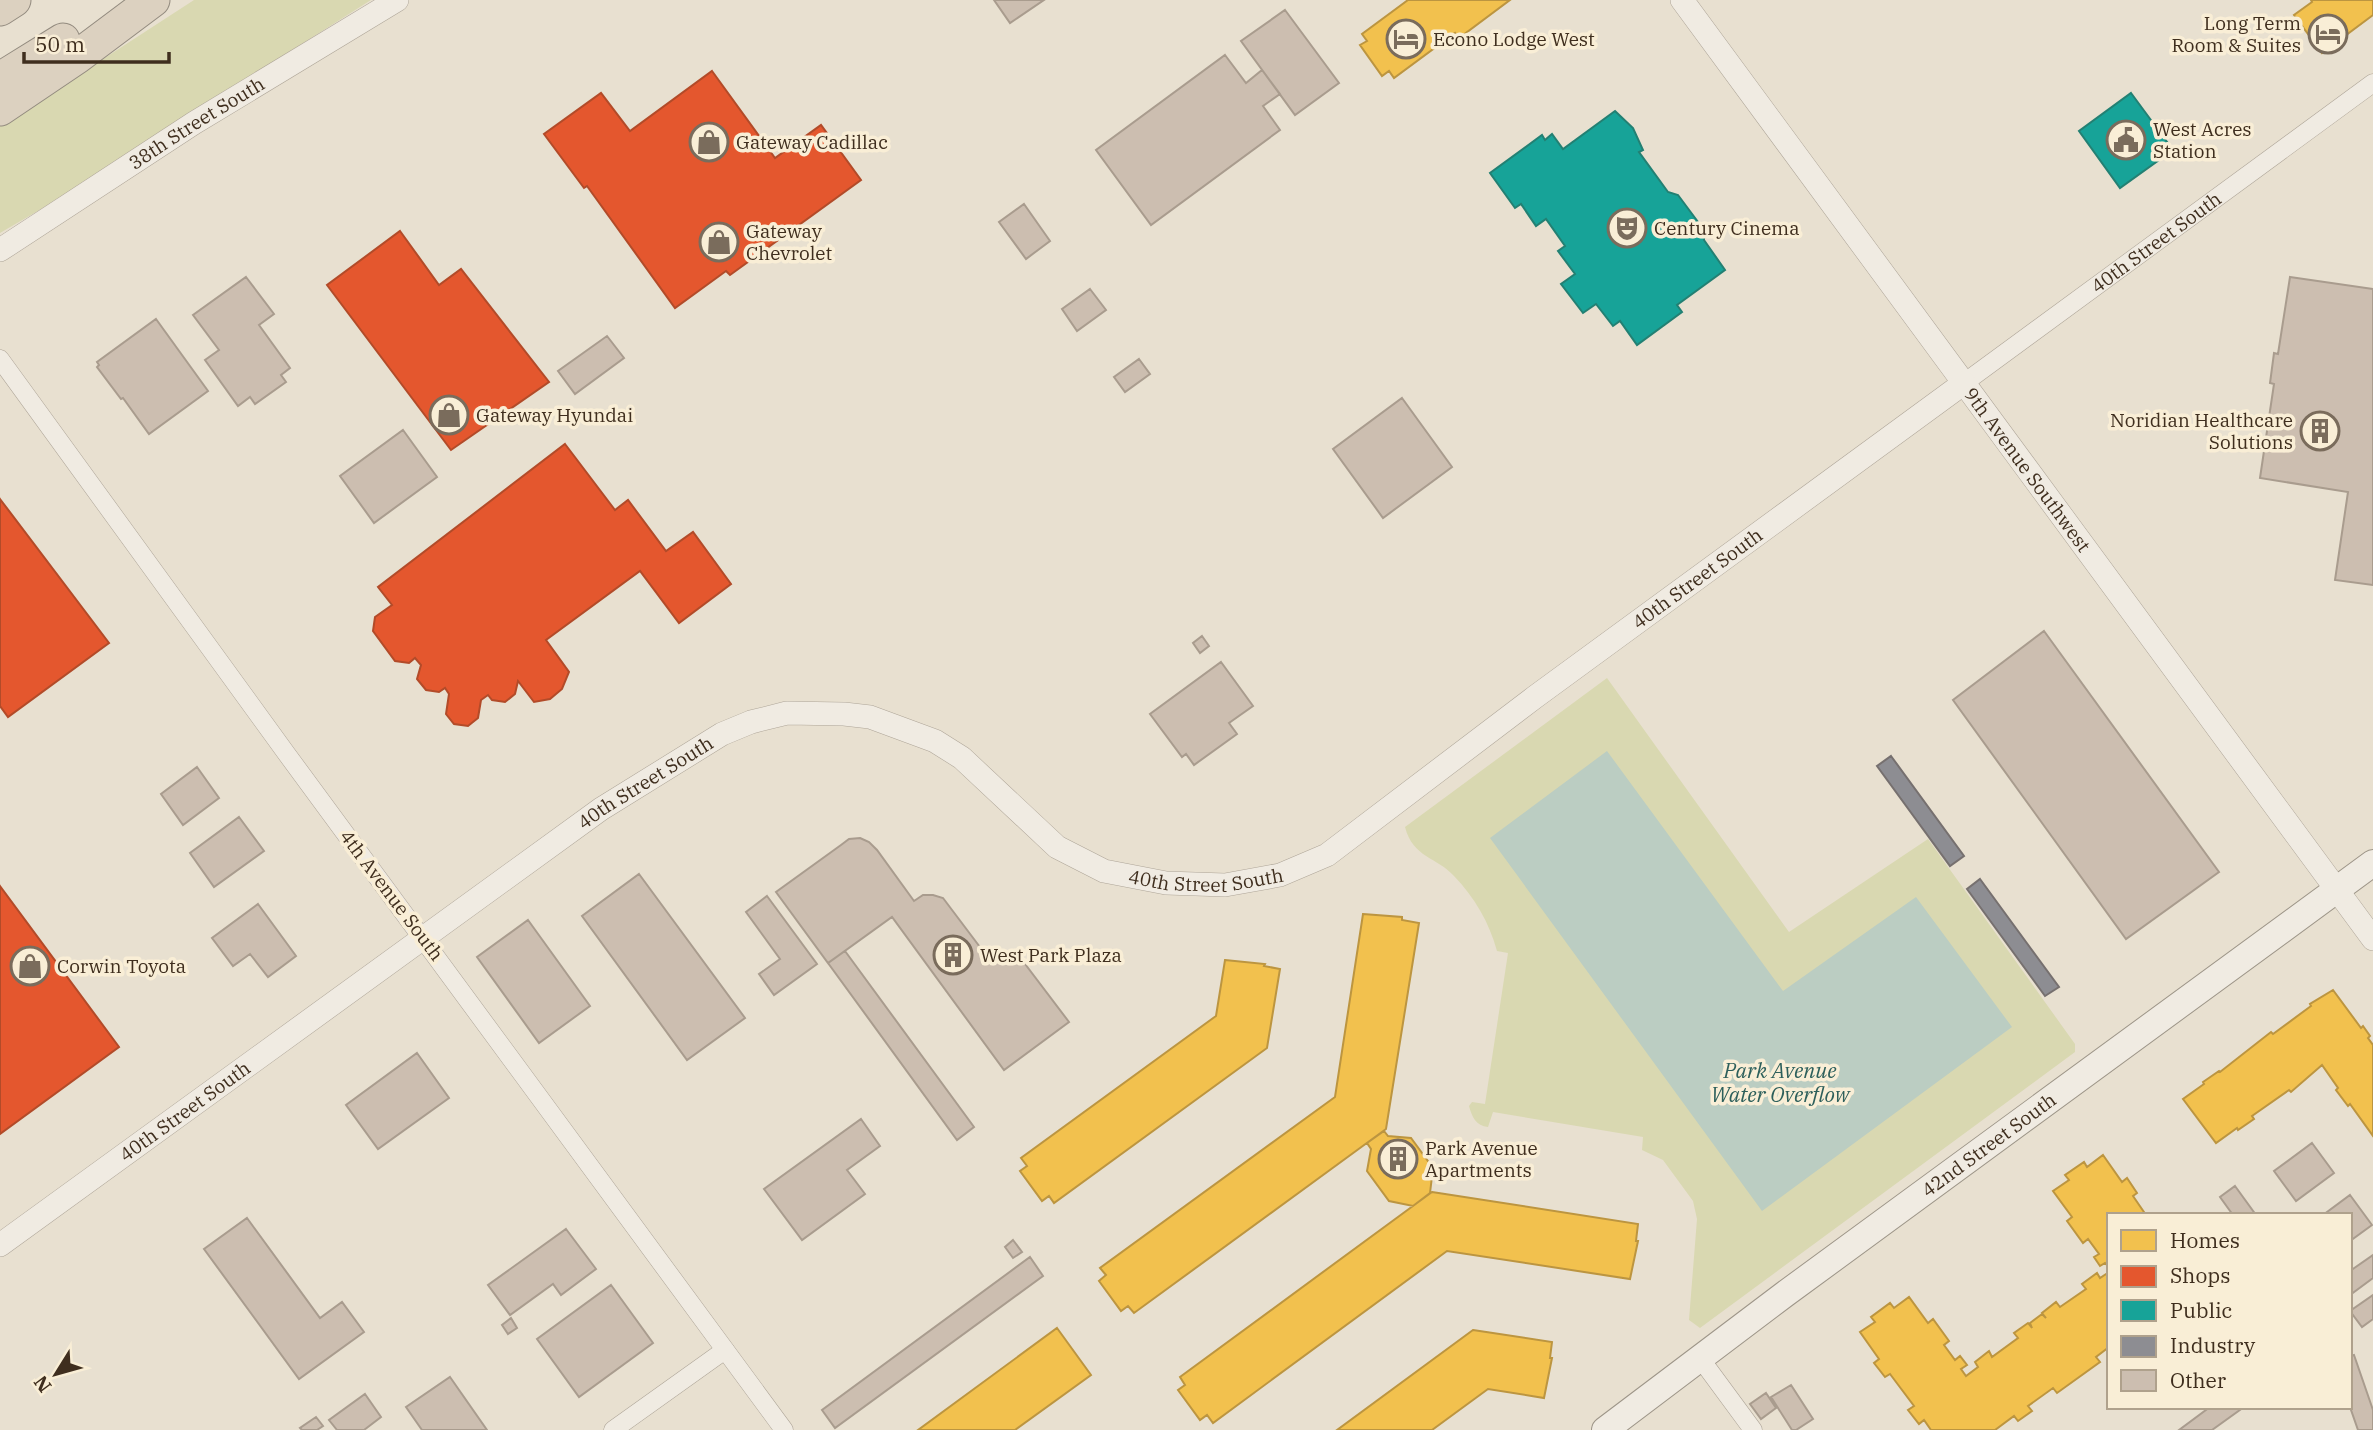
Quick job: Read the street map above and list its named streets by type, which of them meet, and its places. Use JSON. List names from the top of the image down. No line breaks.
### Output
{"streets":{"main road":["42nd Street South"],"street":["38th Street South","40th Street South","9th Avenue Southwest","4th Avenue South"]},"crossings":[["40th Street South","9th Avenue Southwest"],["40th Street South","4th Avenue South"],["9th Avenue Southwest","42nd Street South"]],"water":["Park Avenue Water Overflow"],"places":{"hotel":["Long Term Room & Suites","Econo Lodge West"],"public building":["West Acres Station"],"shop":["Gateway Cadillac","Gateway Chevrolet","Gateway Hyundai","Corwin Toyota"],"theatre":["Century Cinema"],"building":["Noridian Healthcare Solutions","West Park Plaza","Park Avenue Apartments"]},"legend":["Homes","Shops","Public","Industry","Other"],"scale_bar":"50 m","north":"bottom left"}
